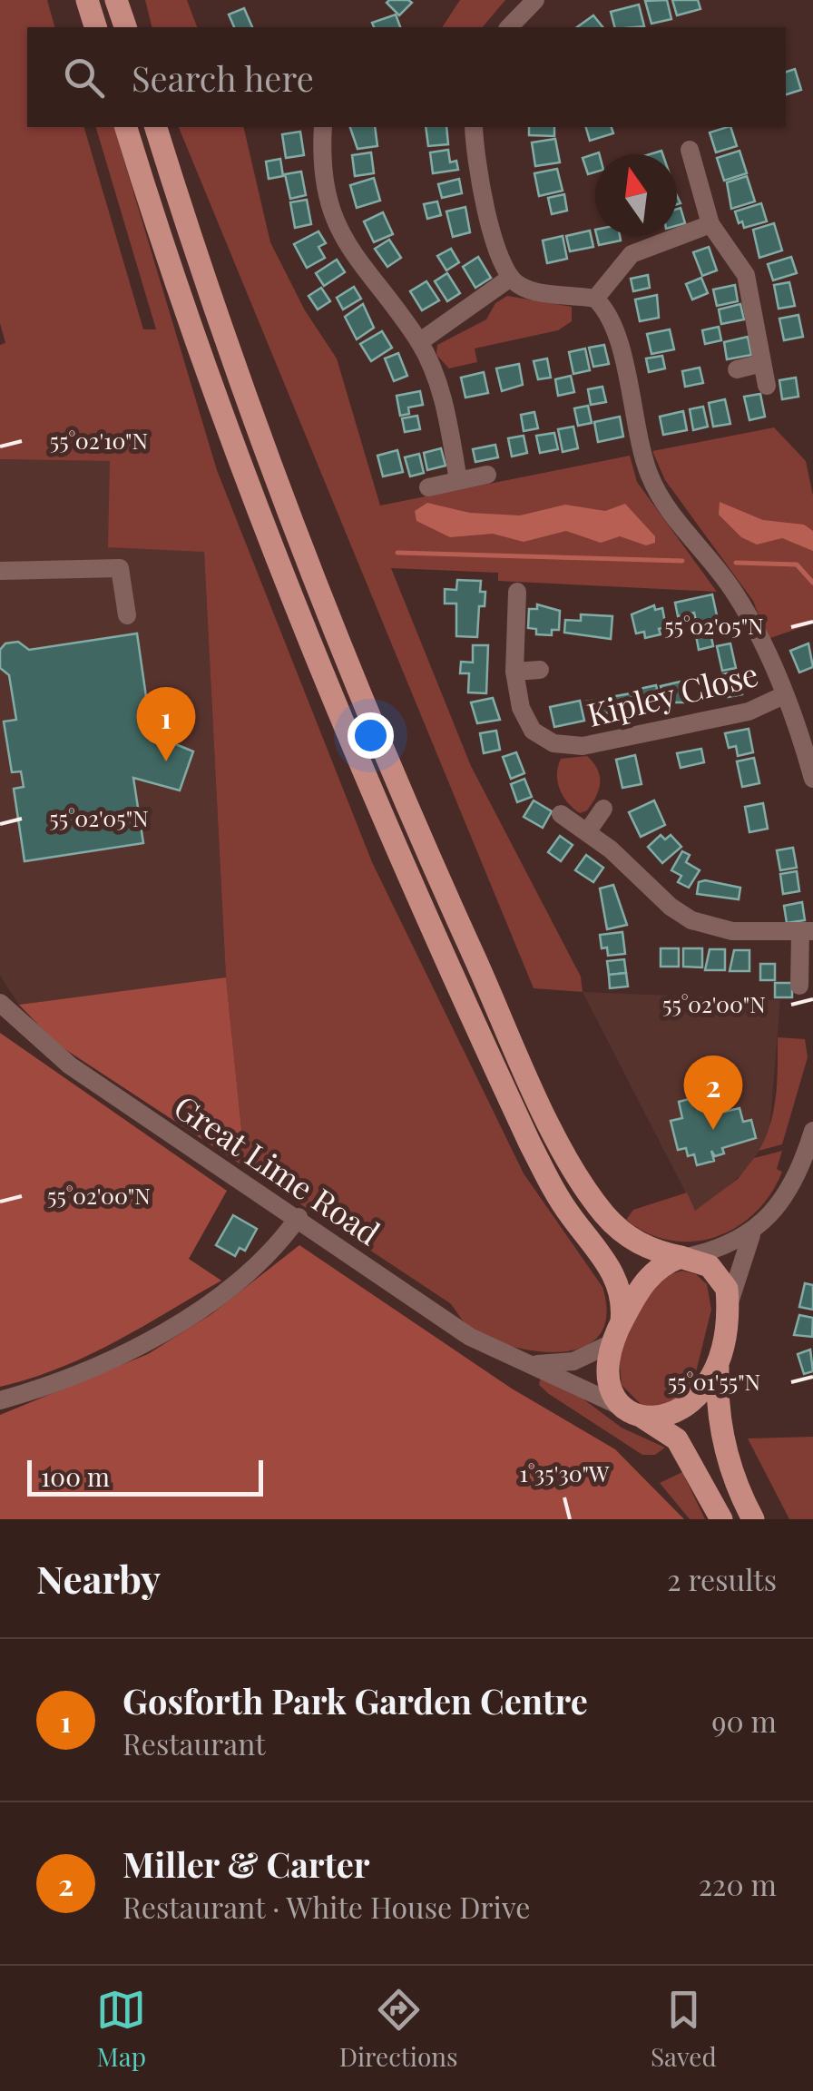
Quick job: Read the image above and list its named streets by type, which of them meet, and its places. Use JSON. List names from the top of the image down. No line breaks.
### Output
{"streets":{"street":["Kipley Close","Great Lime Road"]},"scale_bar":"100 m","north":"top","page":{"search":"Search here","pins":["1","2"],"scale":"100 m","heading":["Nearby","2 results"],"list":[{"mark":"1","name":"Gosforth Park Garden Centre","note":"Restaurant","value":"90 m"},{"mark":"2","name":"Miller & Carter","note":"Restaurant · White House Drive","value":"220 m"}],"nav":["Map","Directions","Saved"]},"coordinates":["55°02'10\"N","55°02'05\"N","55°02'00\"N","55°01'55\"N","1°35'30\"W"]}
